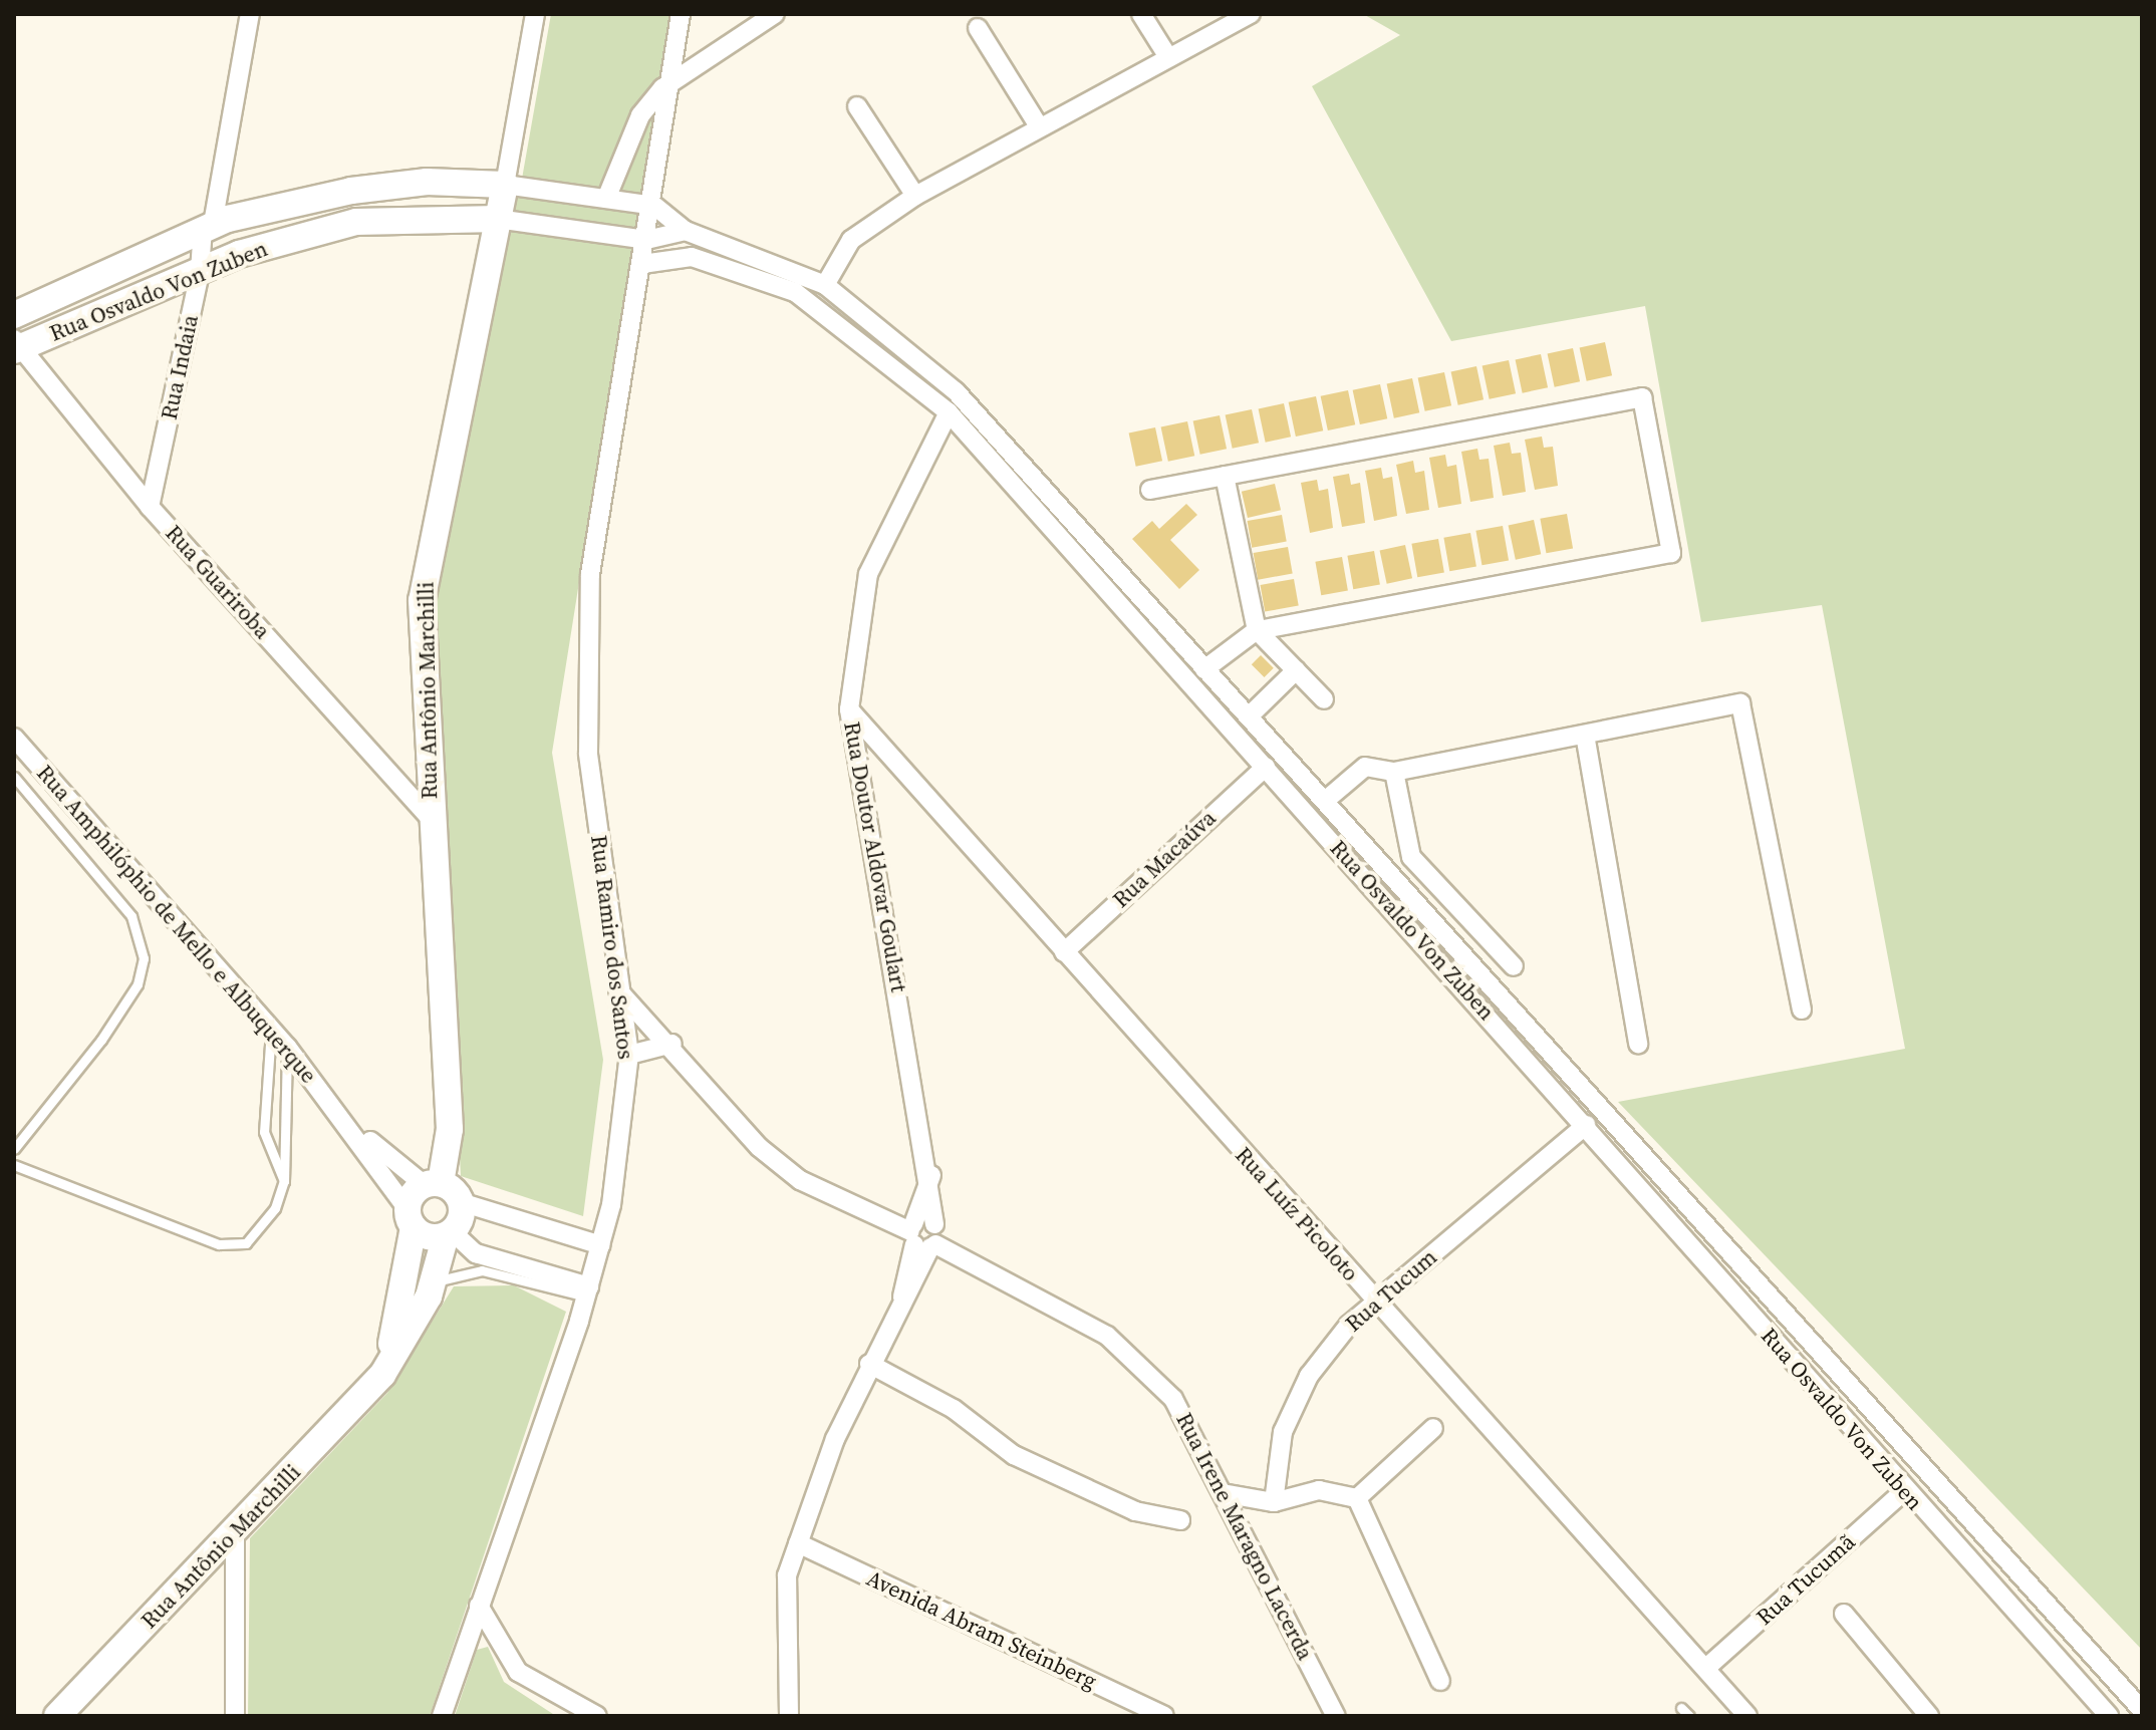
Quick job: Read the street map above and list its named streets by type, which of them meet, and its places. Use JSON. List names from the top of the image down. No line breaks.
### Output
{"streets":{"street":["Rua Osvaldo Von Zuben","Rua Indaia","Rua Guariroba","Rua Antônio Marchilli","Rua Doutor Aldovar Goulart","Rua Macaúva","Rua Amphilóphio de Mello e Albuquerque","Rua Ramiro dos Santos","Rua Luíz Picoloto","Rua Tucum","Rua Irene Maragno Lacerda","Rua Tucumã","Avenida Abram Steinberg"]},"crossings":[["Rua Osvaldo Von Zuben","Rua Indaia"],["Rua Osvaldo Von Zuben","Rua Guariroba"],["Rua Osvaldo Von Zuben","Rua Antônio Marchilli"],["Rua Osvaldo Von Zuben","Rua Doutor Aldovar Goulart"],["Rua Osvaldo Von Zuben","Rua Macaúva"],["Rua Osvaldo Von Zuben","Rua Ramiro dos Santos"],["Rua Osvaldo Von Zuben","Rua Tucum"],["Rua Osvaldo Von Zuben","Rua Tucumã"],["Rua Indaia","Rua Guariroba"],["Rua Guariroba","Rua Antônio Marchilli"],["Rua Antônio Marchilli","Rua Amphilóphio de Mello e Albuquerque"],["Rua Doutor Aldovar Goulart","Rua Luíz Picoloto"],["Rua Doutor Aldovar Goulart","Rua Irene Maragno Lacerda"],["Rua Macaúva","Rua Luíz Picoloto"],["Rua Ramiro dos Santos","Rua Irene Maragno Lacerda"],["Rua Luíz Picoloto","Rua Tucum"],["Rua Luíz Picoloto","Rua Tucumã"]]}
